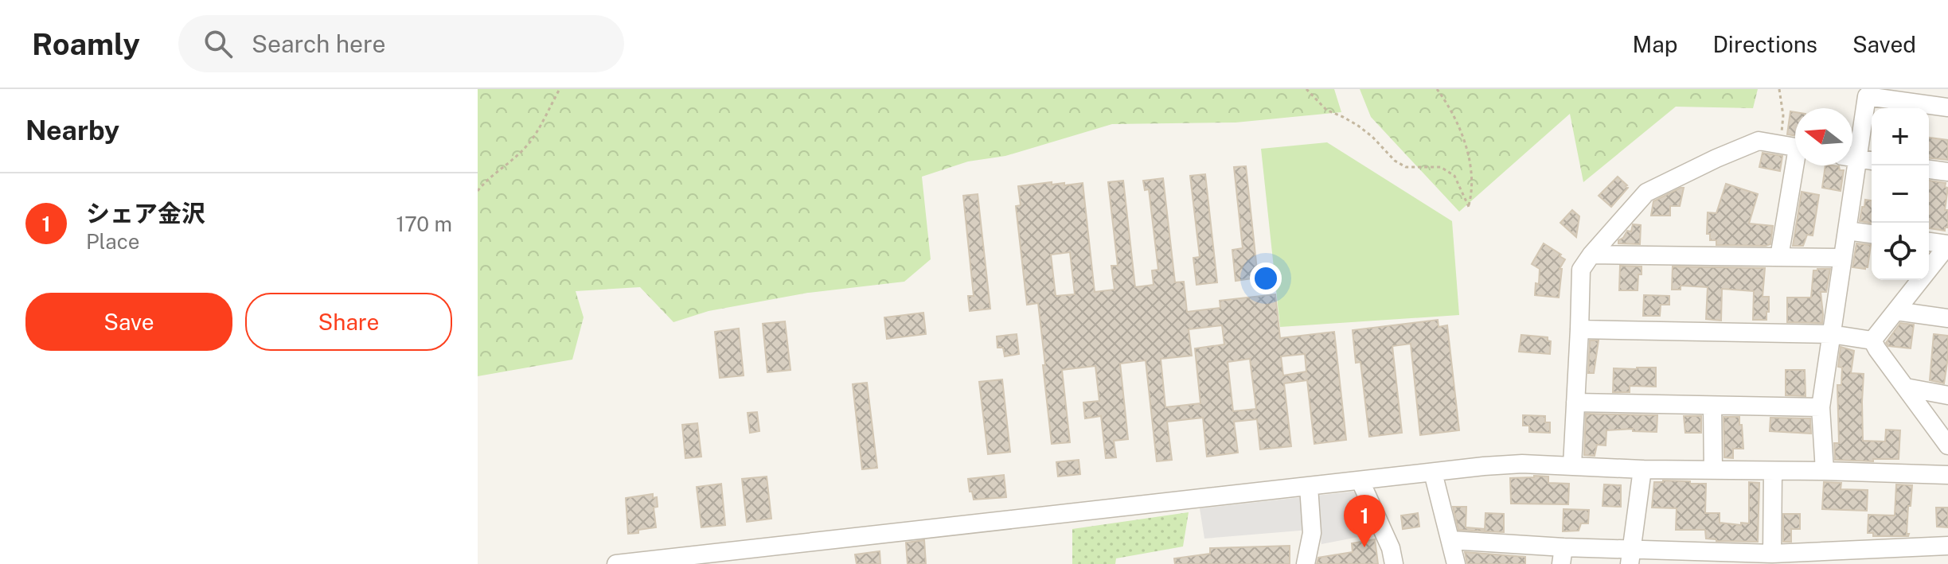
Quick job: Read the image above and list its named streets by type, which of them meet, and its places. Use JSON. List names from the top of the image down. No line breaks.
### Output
{"north":"left","page":{"header":"Roamly","search":"Search here","nav":["Map","Directions","Saved"],"heading":"Nearby","map_buttons":["+","−"],"list":[{"mark":"1","name":"シェア金沢","note":"Place","value":"170 m"}],"buttons":["Save","Share"],"pins":"1"}}
